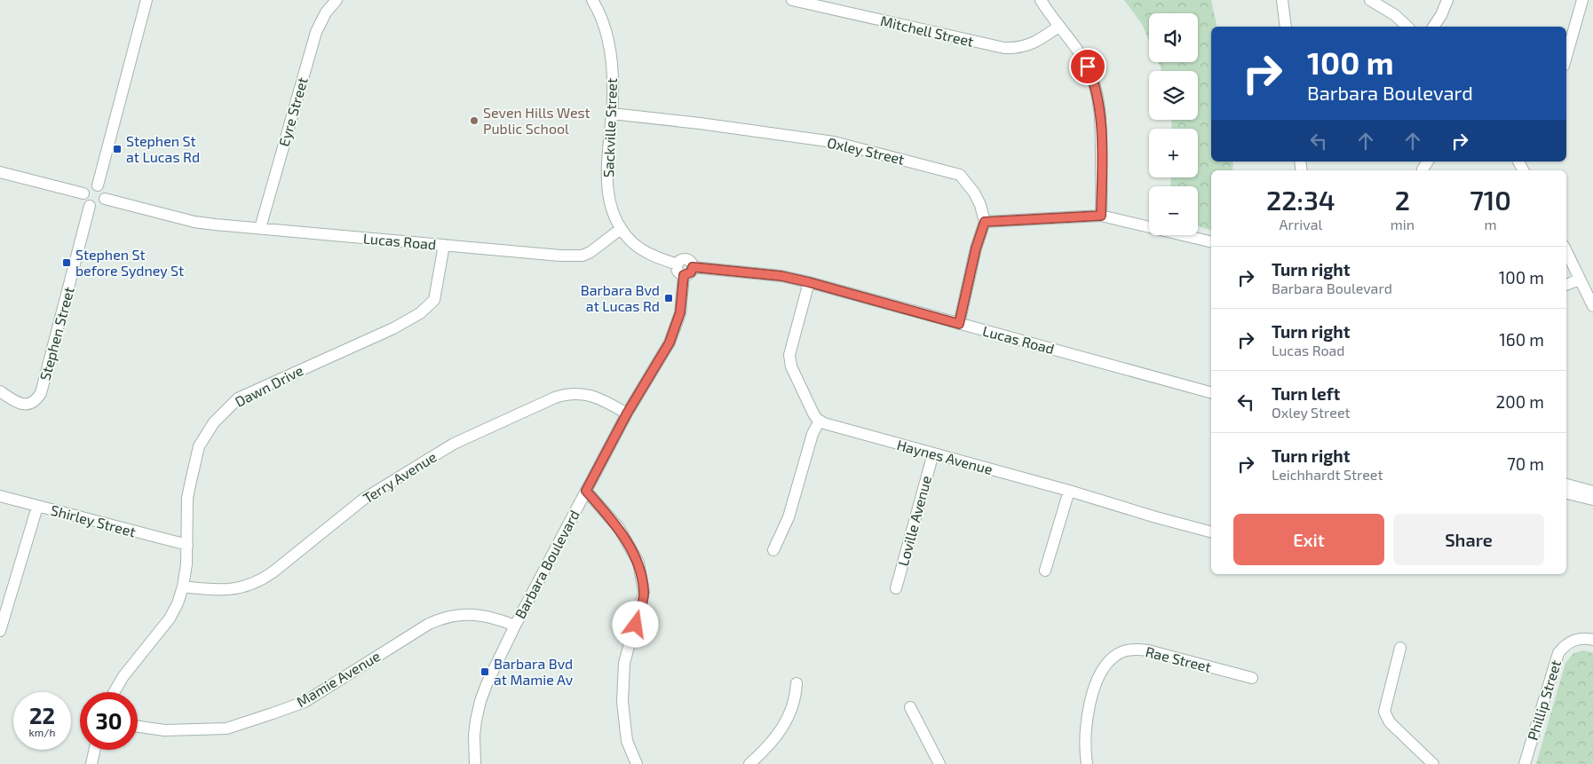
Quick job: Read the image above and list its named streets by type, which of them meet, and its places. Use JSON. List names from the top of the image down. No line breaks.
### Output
{"streets":{"street":["Mitchell Street","Eyre Street","Sackville Street","Oxley Street","Lucas Road","Stephen Street","Dawn Drive","Haynes Avenue","Terry Avenue","Shirley Street","Loville Avenue","Barbara Boulevard","Rae Street","Mamie Avenue","Phillip Street"]},"crossings":[["Eyre Street","Lucas Road"],["Sackville Street","Oxley Street"],["Sackville Street","Lucas Road"],["Lucas Road","Stephen Street"],["Lucas Road","Dawn Drive"],["Lucas Road","Barbara Boulevard"],["Dawn Drive","Terry Avenue"],["Dawn Drive","Shirley Street"],["Haynes Avenue","Loville Avenue"],["Terry Avenue","Barbara Boulevard"],["Barbara Boulevard","Mamie Avenue"]],"places":{"other":["Seven Hills West Public School"],"transit":["Stephen St at Lucas Rd","Stephen St before Sydney St","Barbara Bvd at Lucas Rd","Barbara Bvd at Mamie Av"]},"page":{"map_buttons":["+","−"],"turn":["100 m","Barbara Boulevard"],"eta":["22:34","Arrival","2","min","710","m"],"list":[{"name":"Turn right","note":"Barbara Boulevard","value":"100 m"},{"name":"Turn right","note":"Lucas Road","value":"160 m"},{"name":"Turn left","note":"Oxley Street","value":"200 m"},{"name":"Turn right","note":"Leichhardt Street","value":"70 m"}],"buttons":["Exit","Share"],"speed":"22 km/h","limit":"30"}}
